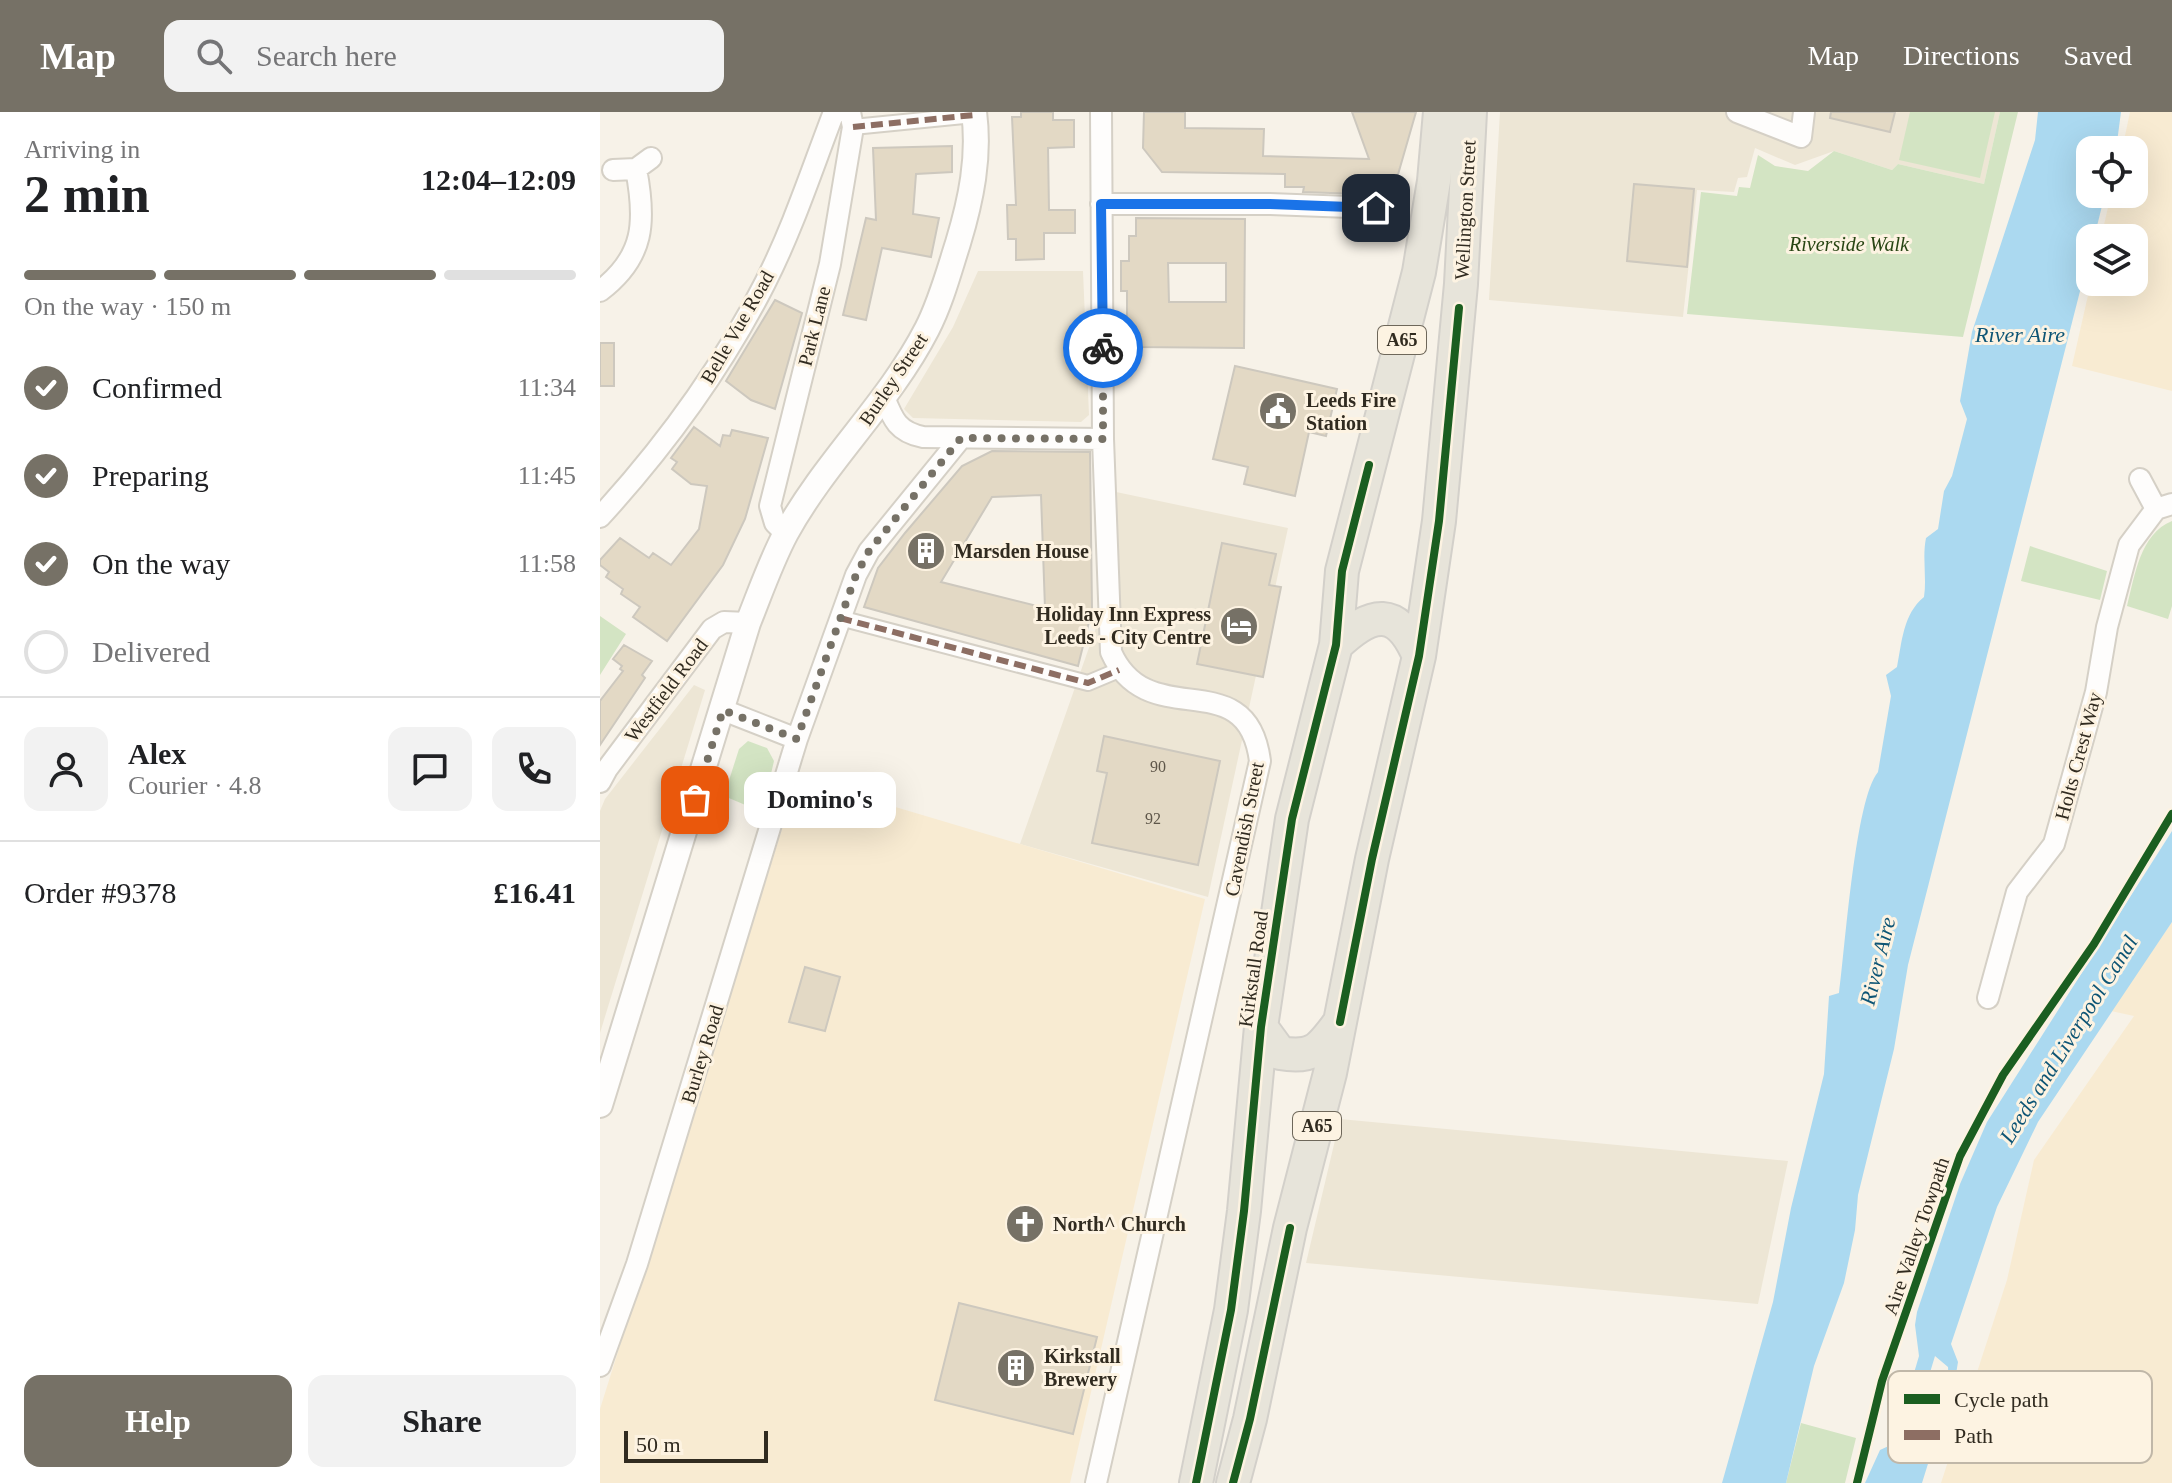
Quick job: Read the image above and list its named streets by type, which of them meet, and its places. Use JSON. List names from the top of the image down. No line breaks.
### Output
{"streets":{"main road":["Wellington Street","A65","Kirkstall Road"],"street":["Park Lane","Belle Vue Road","Burley Street","Westfield Road","Holts Crest Way","Cavendish Street","Burley Road"],"cycle path":["Aire Valley Towpath"]},"crossings":[["Wellington Street","A65"],["Park Lane","Burley Street"]],"water":["River Aire","Leeds and Liverpool Canal"],"parks":["Riverside Walk"],"places":{"public building":["Leeds Fire Station"],"building":["Marsden House","Kirkstall Brewery"],"hotel":["Holiday Inn Express Leeds - City Centre"],"other":["Domino's"],"church":["North^ Church"]},"house_numbers":["90","92"],"legend":["Cycle path","Path"],"scale_bar":"50 m","page":{"header":"Map","search":"Search here","nav":["Map","Directions","Saved"],"heading":["2 min","Arriving in","12:04–12:09"],"panel":["Alex","Courier · 4.8","Order #9378","£16.41"],"bar":"On the way · 150 m","list":[["Confirmed","11:34"],["Preparing","11:45"],["On the way","11:58"],"Delivered"],"bubble":"Domino's","buttons":["Help","Share"],"scale":"50 m"}}
